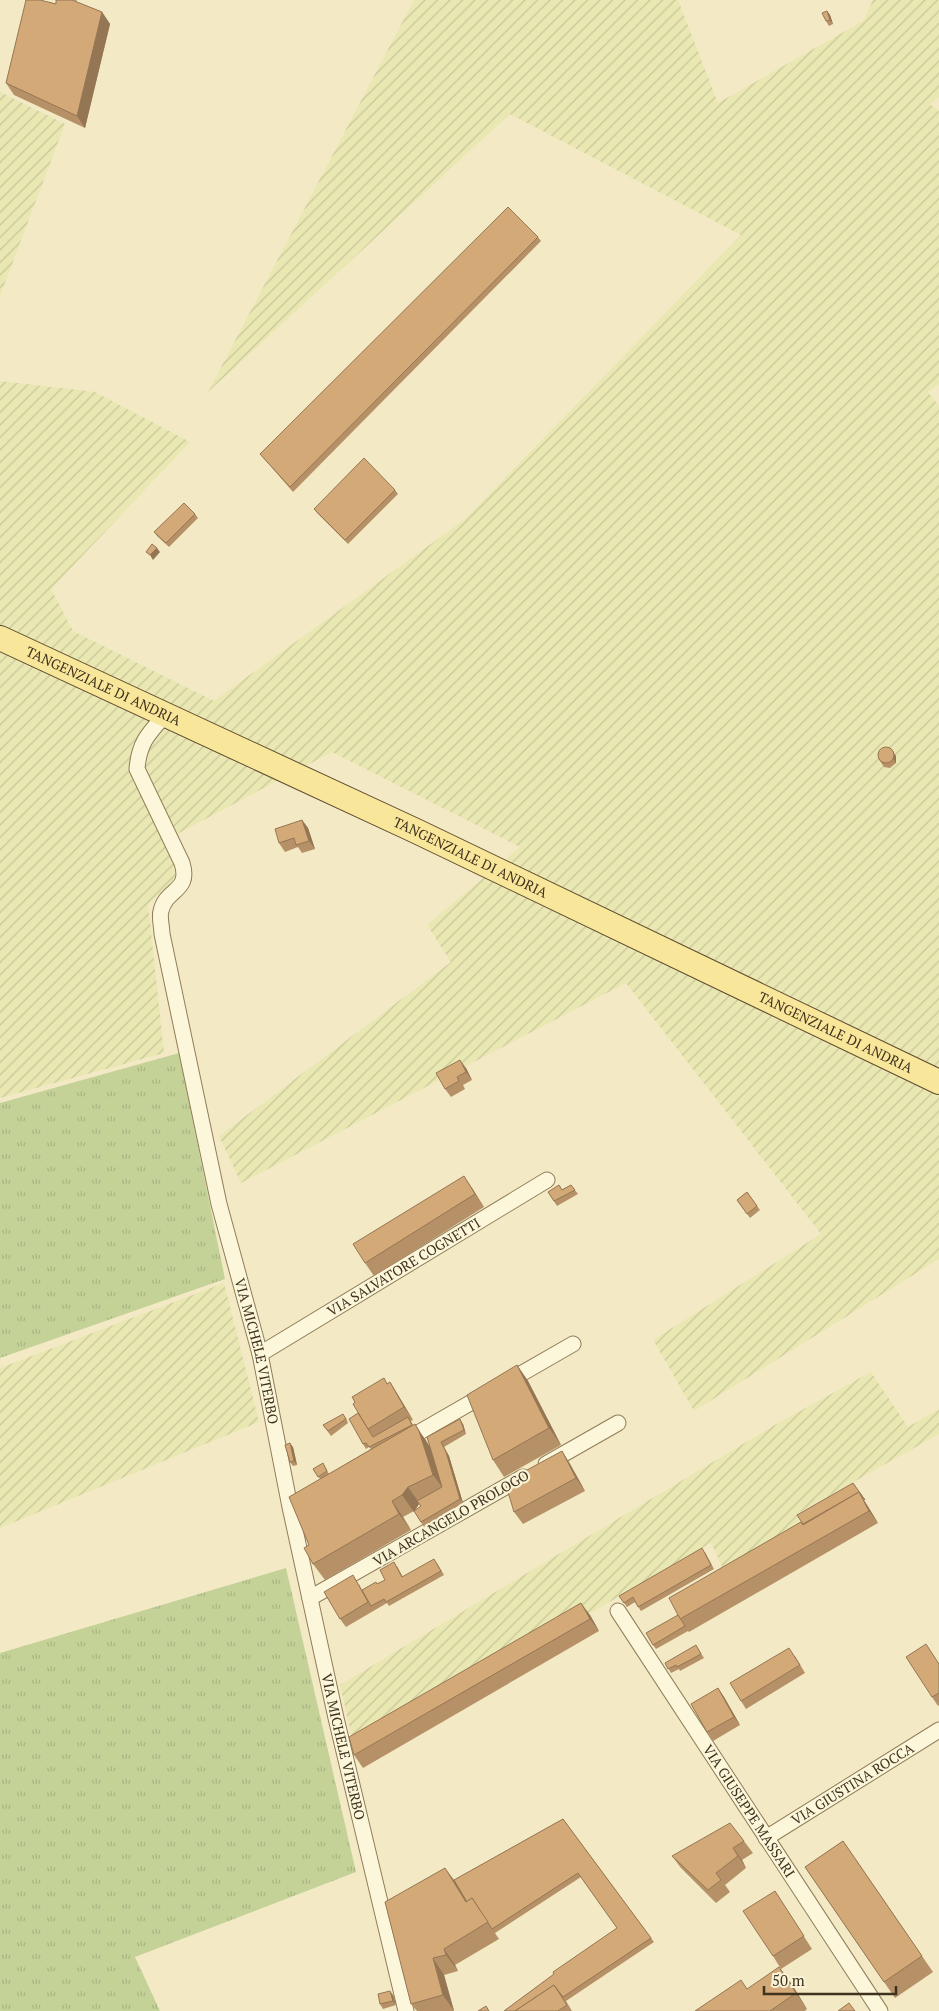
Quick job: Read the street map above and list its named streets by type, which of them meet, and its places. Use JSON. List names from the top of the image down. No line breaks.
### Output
{"streets":{"main road":["TANGENZIALE DI ANDRIA"],"street":["VIA SALVATORE COGNETTI","VIA MICHELE VITERBO","VIA ARCANGELO PROLOGO","VIA GIUSTINA ROCCA","VIA GIUSEPPE MASSARI"]},"crossings":[["TANGENZIALE DI ANDRIA","VIA MICHELE VITERBO"],["VIA SALVATORE COGNETTI","VIA MICHELE VITERBO"],["VIA MICHELE VITERBO","VIA ARCANGELO PROLOGO"],["VIA GIUSTINA ROCCA","VIA GIUSEPPE MASSARI"]],"scale_bar":"50 m"}
